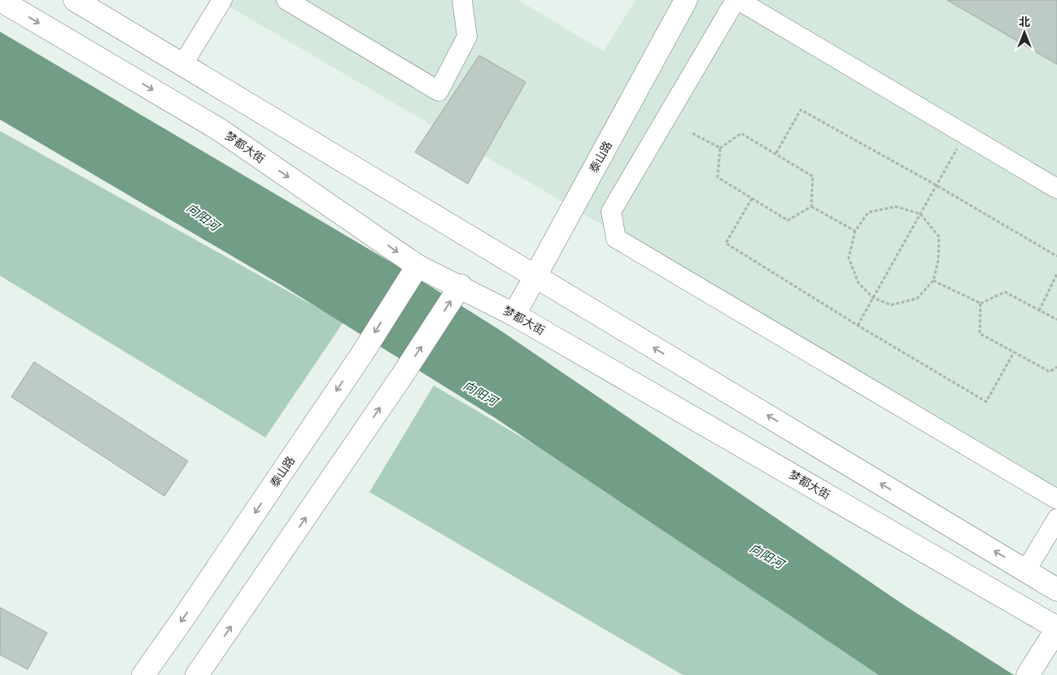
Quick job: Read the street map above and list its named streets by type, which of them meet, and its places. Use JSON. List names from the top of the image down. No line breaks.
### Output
{"streets":{"main road":["梦都大街","泰山路"]},"crossings":[["梦都大街","泰山路"]],"water":["向阳河"],"north":"top"}
